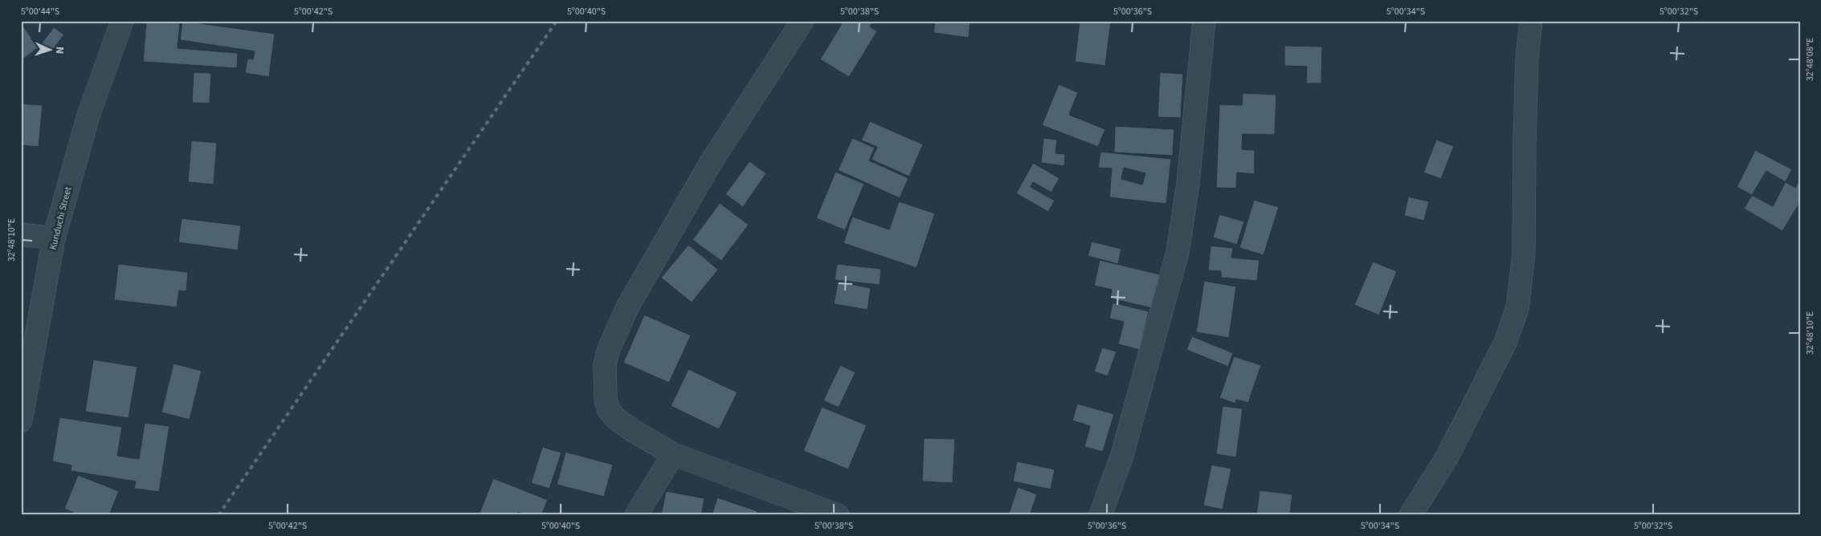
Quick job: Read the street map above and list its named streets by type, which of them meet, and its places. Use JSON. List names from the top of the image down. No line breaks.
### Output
{"streets":{"street":["Kunduchi Street"]},"north":"right","coordinates":["5°00'44\"S","5°00'42\"S","5°00'40\"S","5°00'38\"S","5°00'36\"S","5°00'34\"S","5°00'32\"S","32°48'08\"E","32°48'10\"E"]}
